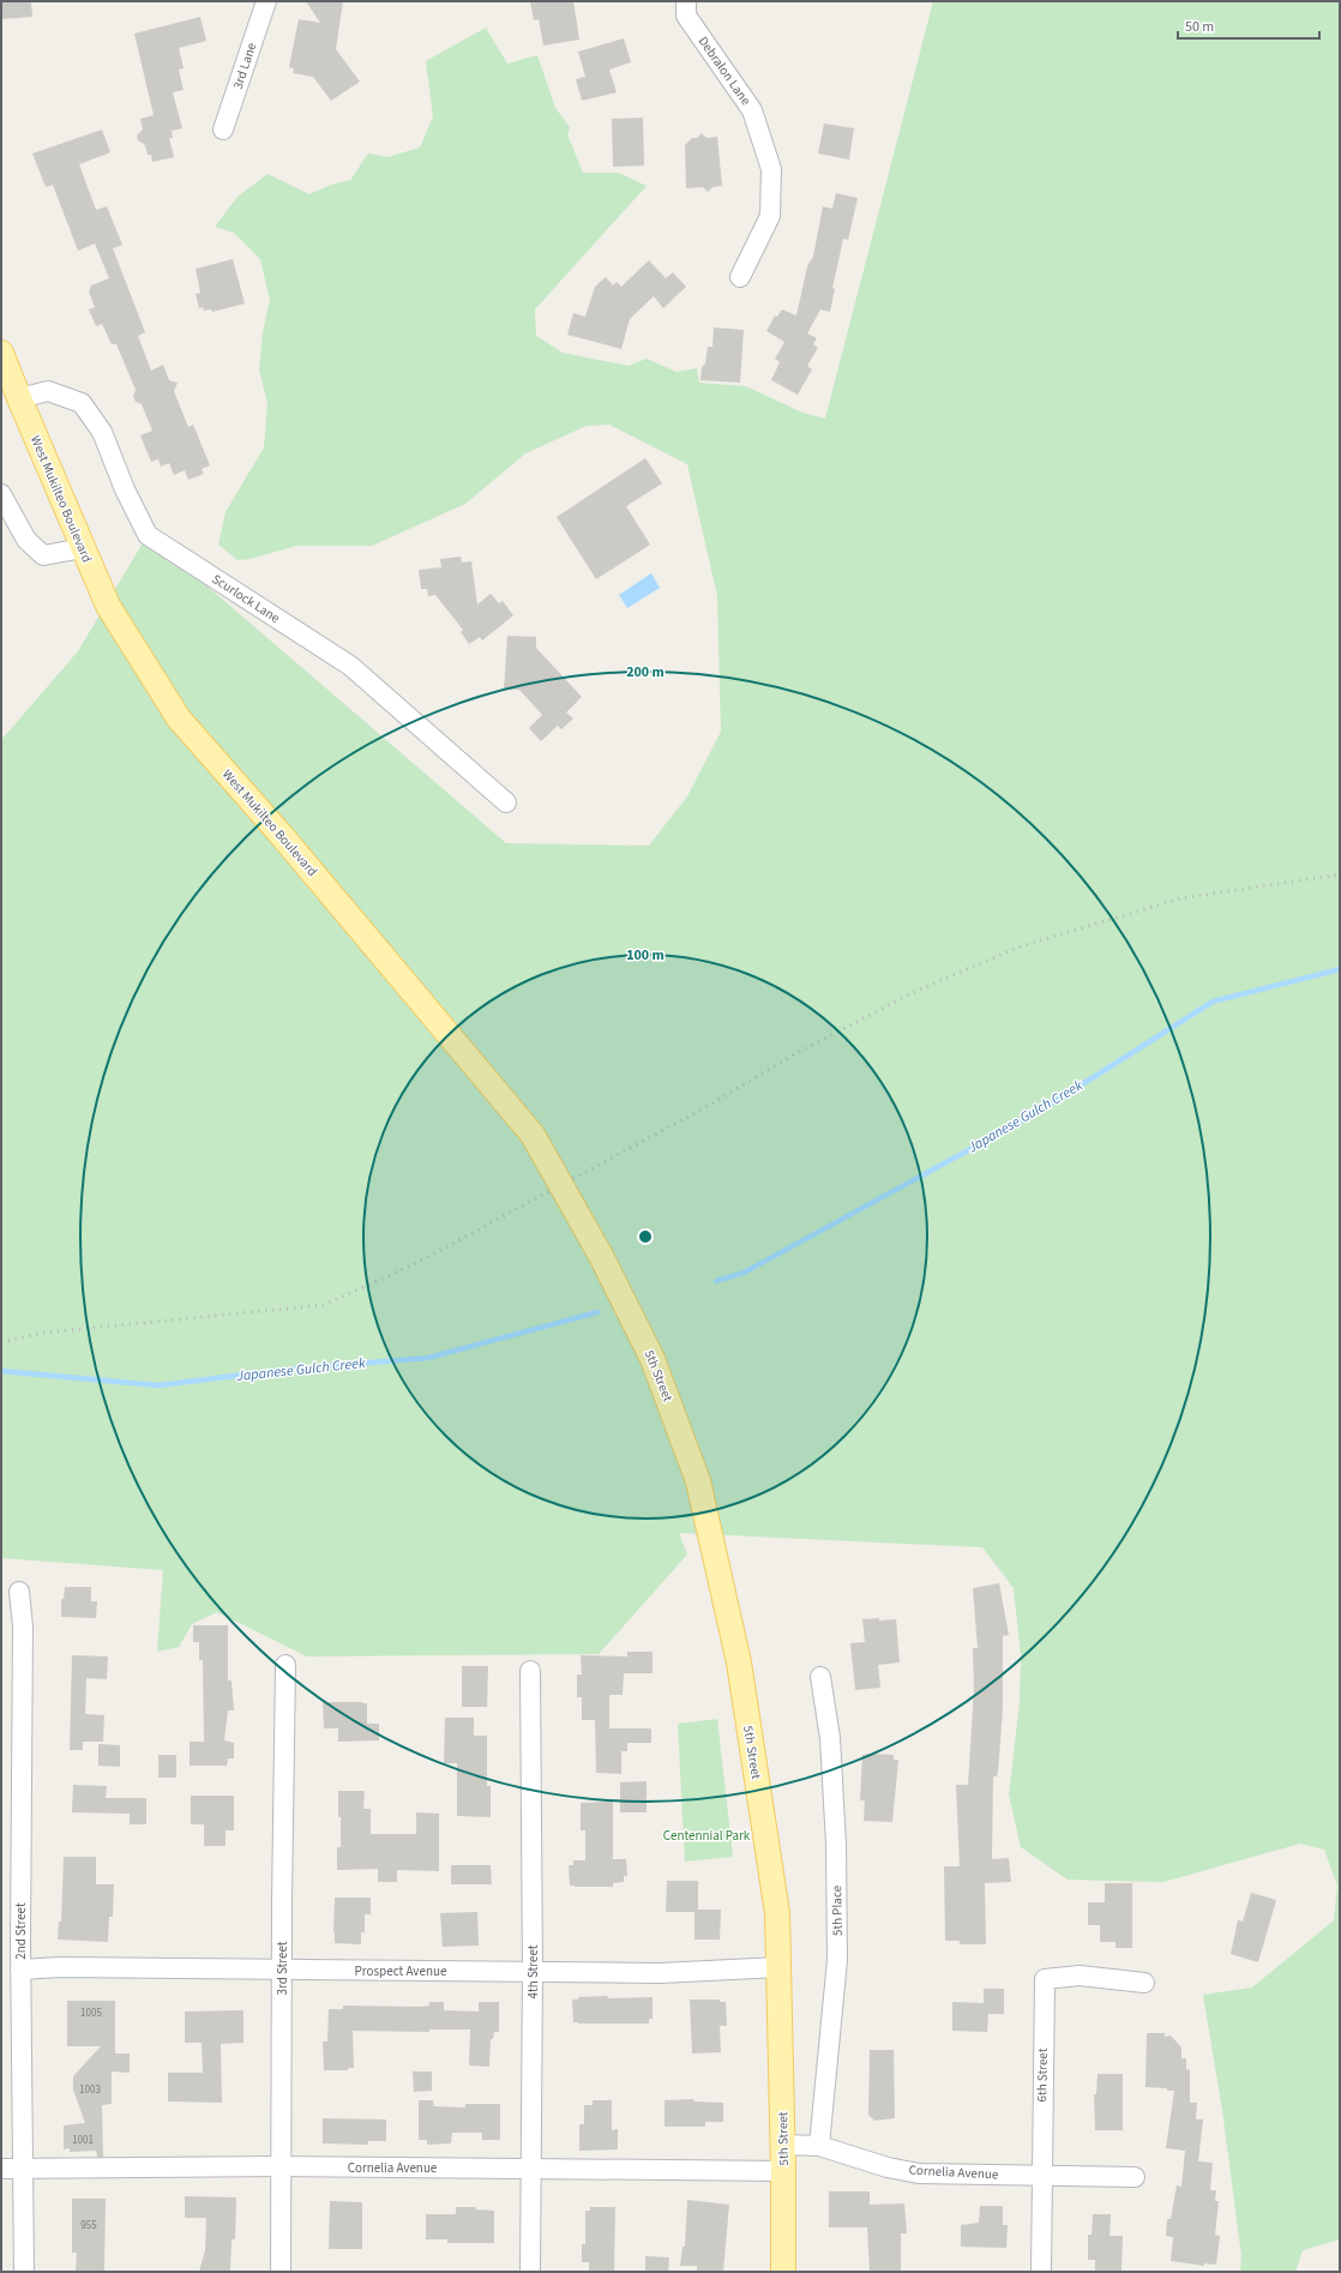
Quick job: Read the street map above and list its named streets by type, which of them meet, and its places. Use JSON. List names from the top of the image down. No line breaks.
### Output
{"streets":{"main road":["West Mukilteo Boulevard","5th Street"],"street":["3rd Lane","Debralon Lane","Scurlock Lane","5th Place","2nd Street","3rd Street","Prospect Avenue","4th Street","6th Street","Cornelia Avenue"]},"crossings":[["West Mukilteo Boulevard","Scurlock Lane"],["West Mukilteo Boulevard","5th Street"],["5th Street","Prospect Avenue"],["5th Street","Cornelia Avenue"],["5th Place","Cornelia Avenue"],["2nd Street","Prospect Avenue"],["2nd Street","Cornelia Avenue"],["3rd Street","Prospect Avenue"],["3rd Street","Cornelia Avenue"],["Prospect Avenue","4th Street"],["4th Street","Cornelia Avenue"],["6th Street","Cornelia Avenue"]],"water":["Japanese Gulch Creek"],"parks":["Centennial Park"],"house_numbers":["1005","1003","1001","955"],"scale_bar":"50 m","rings":["200 m","100 m"]}
